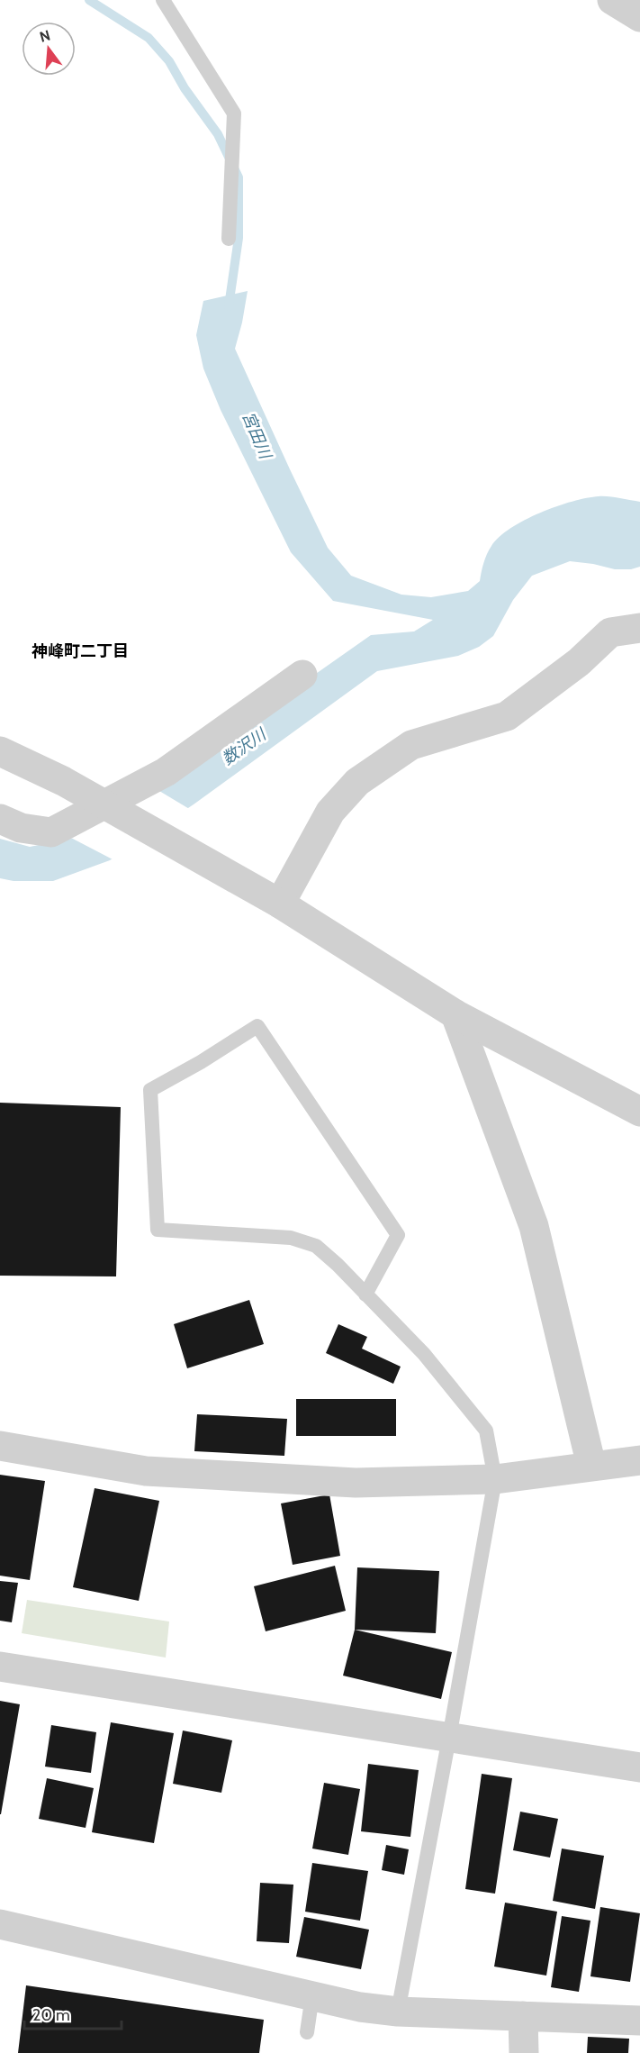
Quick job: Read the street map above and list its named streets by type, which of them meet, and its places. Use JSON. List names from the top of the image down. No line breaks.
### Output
{"districts":["神峰町二丁目"],"water":["宮田川","数沢川"],"scale_bar":"20 m","north":"top"}
